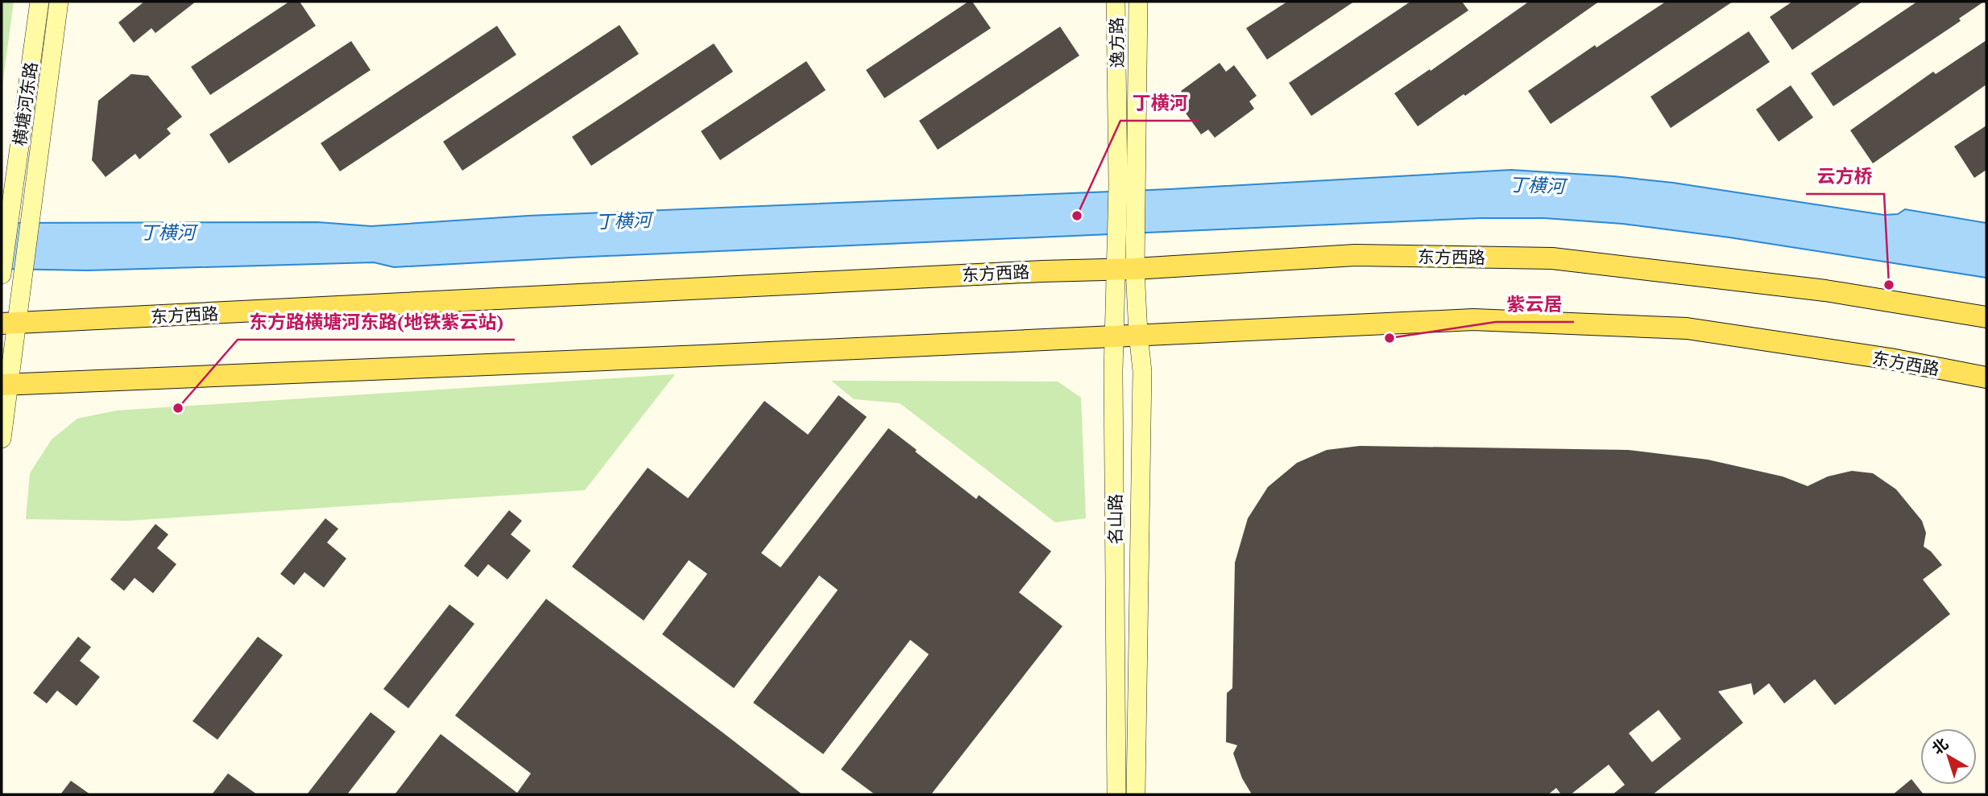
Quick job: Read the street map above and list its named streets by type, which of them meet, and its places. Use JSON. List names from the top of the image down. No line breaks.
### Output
{"streets":{"main road":["东方西路"],"street":["逸方路","横塘河东路","名山路"]},"crossings":[["逸方路","东方西路"],["逸方路","名山路"],["横塘河东路","东方西路"],["东方西路","名山路"]],"water":["丁横河"],"places":["丁横河","云方桥","紫云居","东方路横塘河东路(地铁紫云站)"],"north":"top left"}
